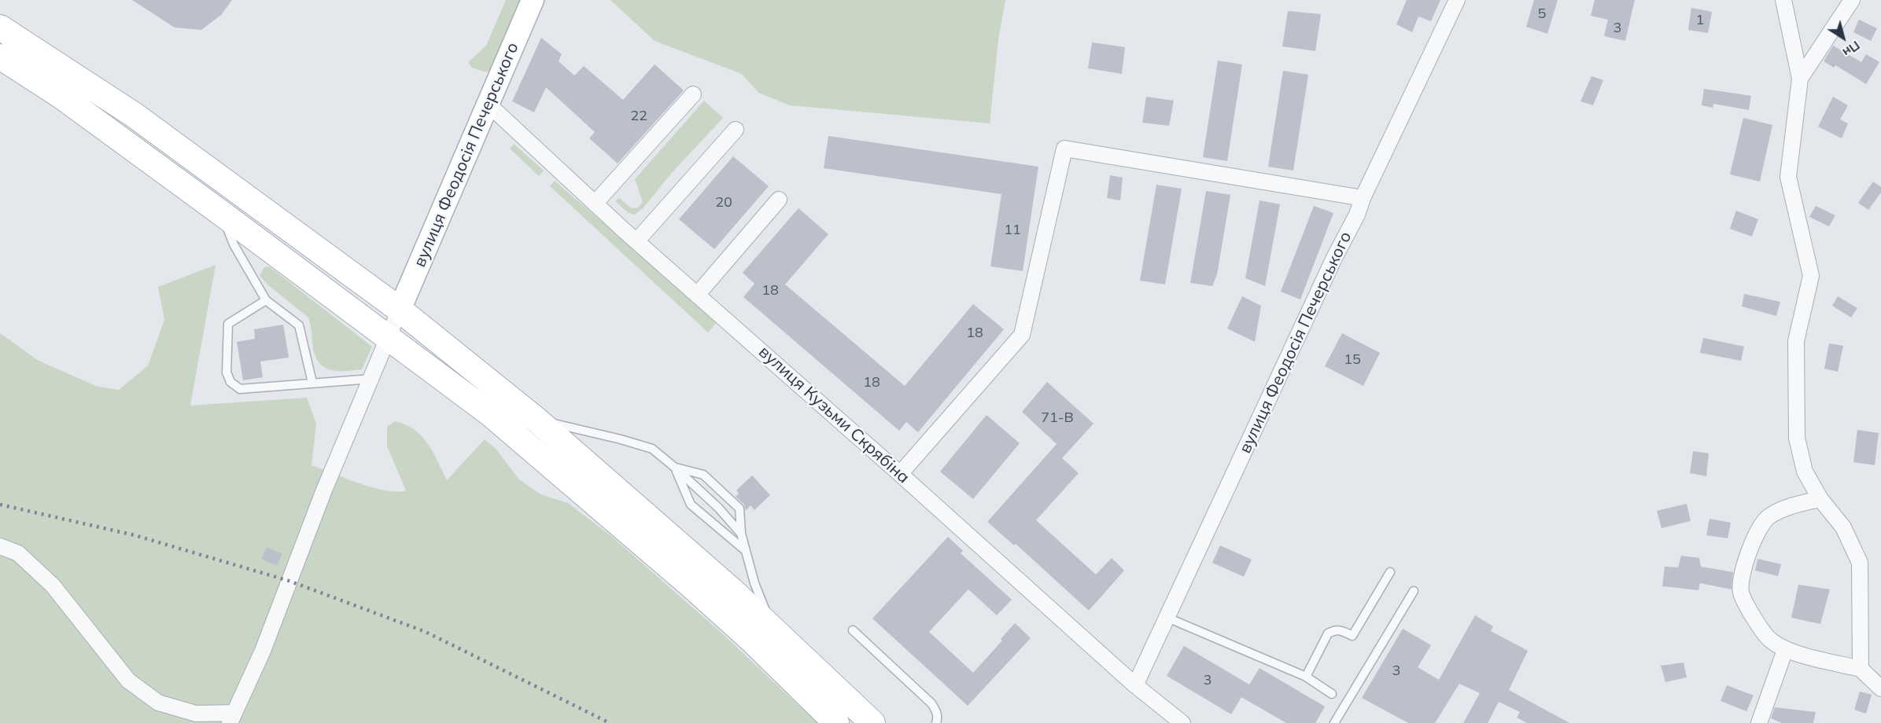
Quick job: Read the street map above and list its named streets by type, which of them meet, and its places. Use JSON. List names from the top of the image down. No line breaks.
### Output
{"streets":{"street":["вулиця Феодосія Печерського","вулиця Кузьми Скрябіна"]},"crossings":[["вулиця Феодосія Печерського","вулиця Кузьми Скрябіна"]],"house_numbers":["5","1","3","22","20","11","18","18","15","18","71-В","3","3"],"north":"bottom right"}
